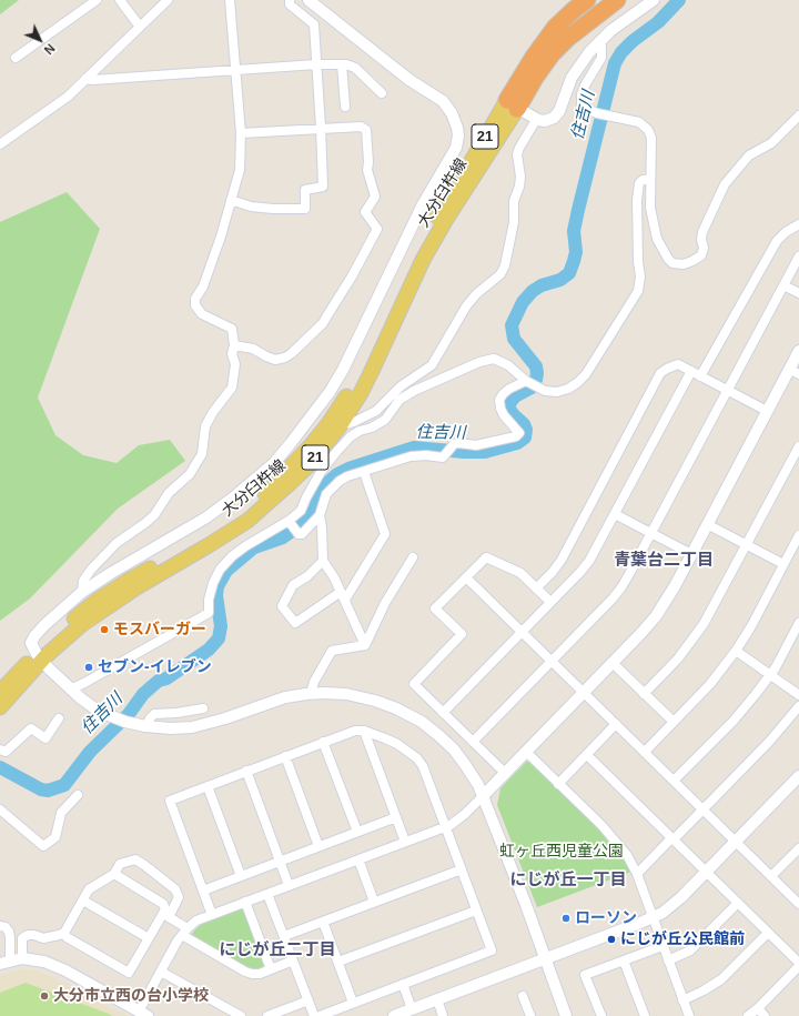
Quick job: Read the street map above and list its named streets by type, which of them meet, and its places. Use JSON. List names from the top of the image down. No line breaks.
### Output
{"streets":{"main road":["21","大分臼杵線"]},"districts":["青葉台二丁目","にじが丘一丁目","にじが丘二丁目"],"water":["住吉川"],"parks":["虹ヶ丘西児童公園"],"places":["モスバーガー","セブン-イレブン","ローソン","にじが丘公民館前","大分市立西の台小学校"],"north":"bottom right"}
